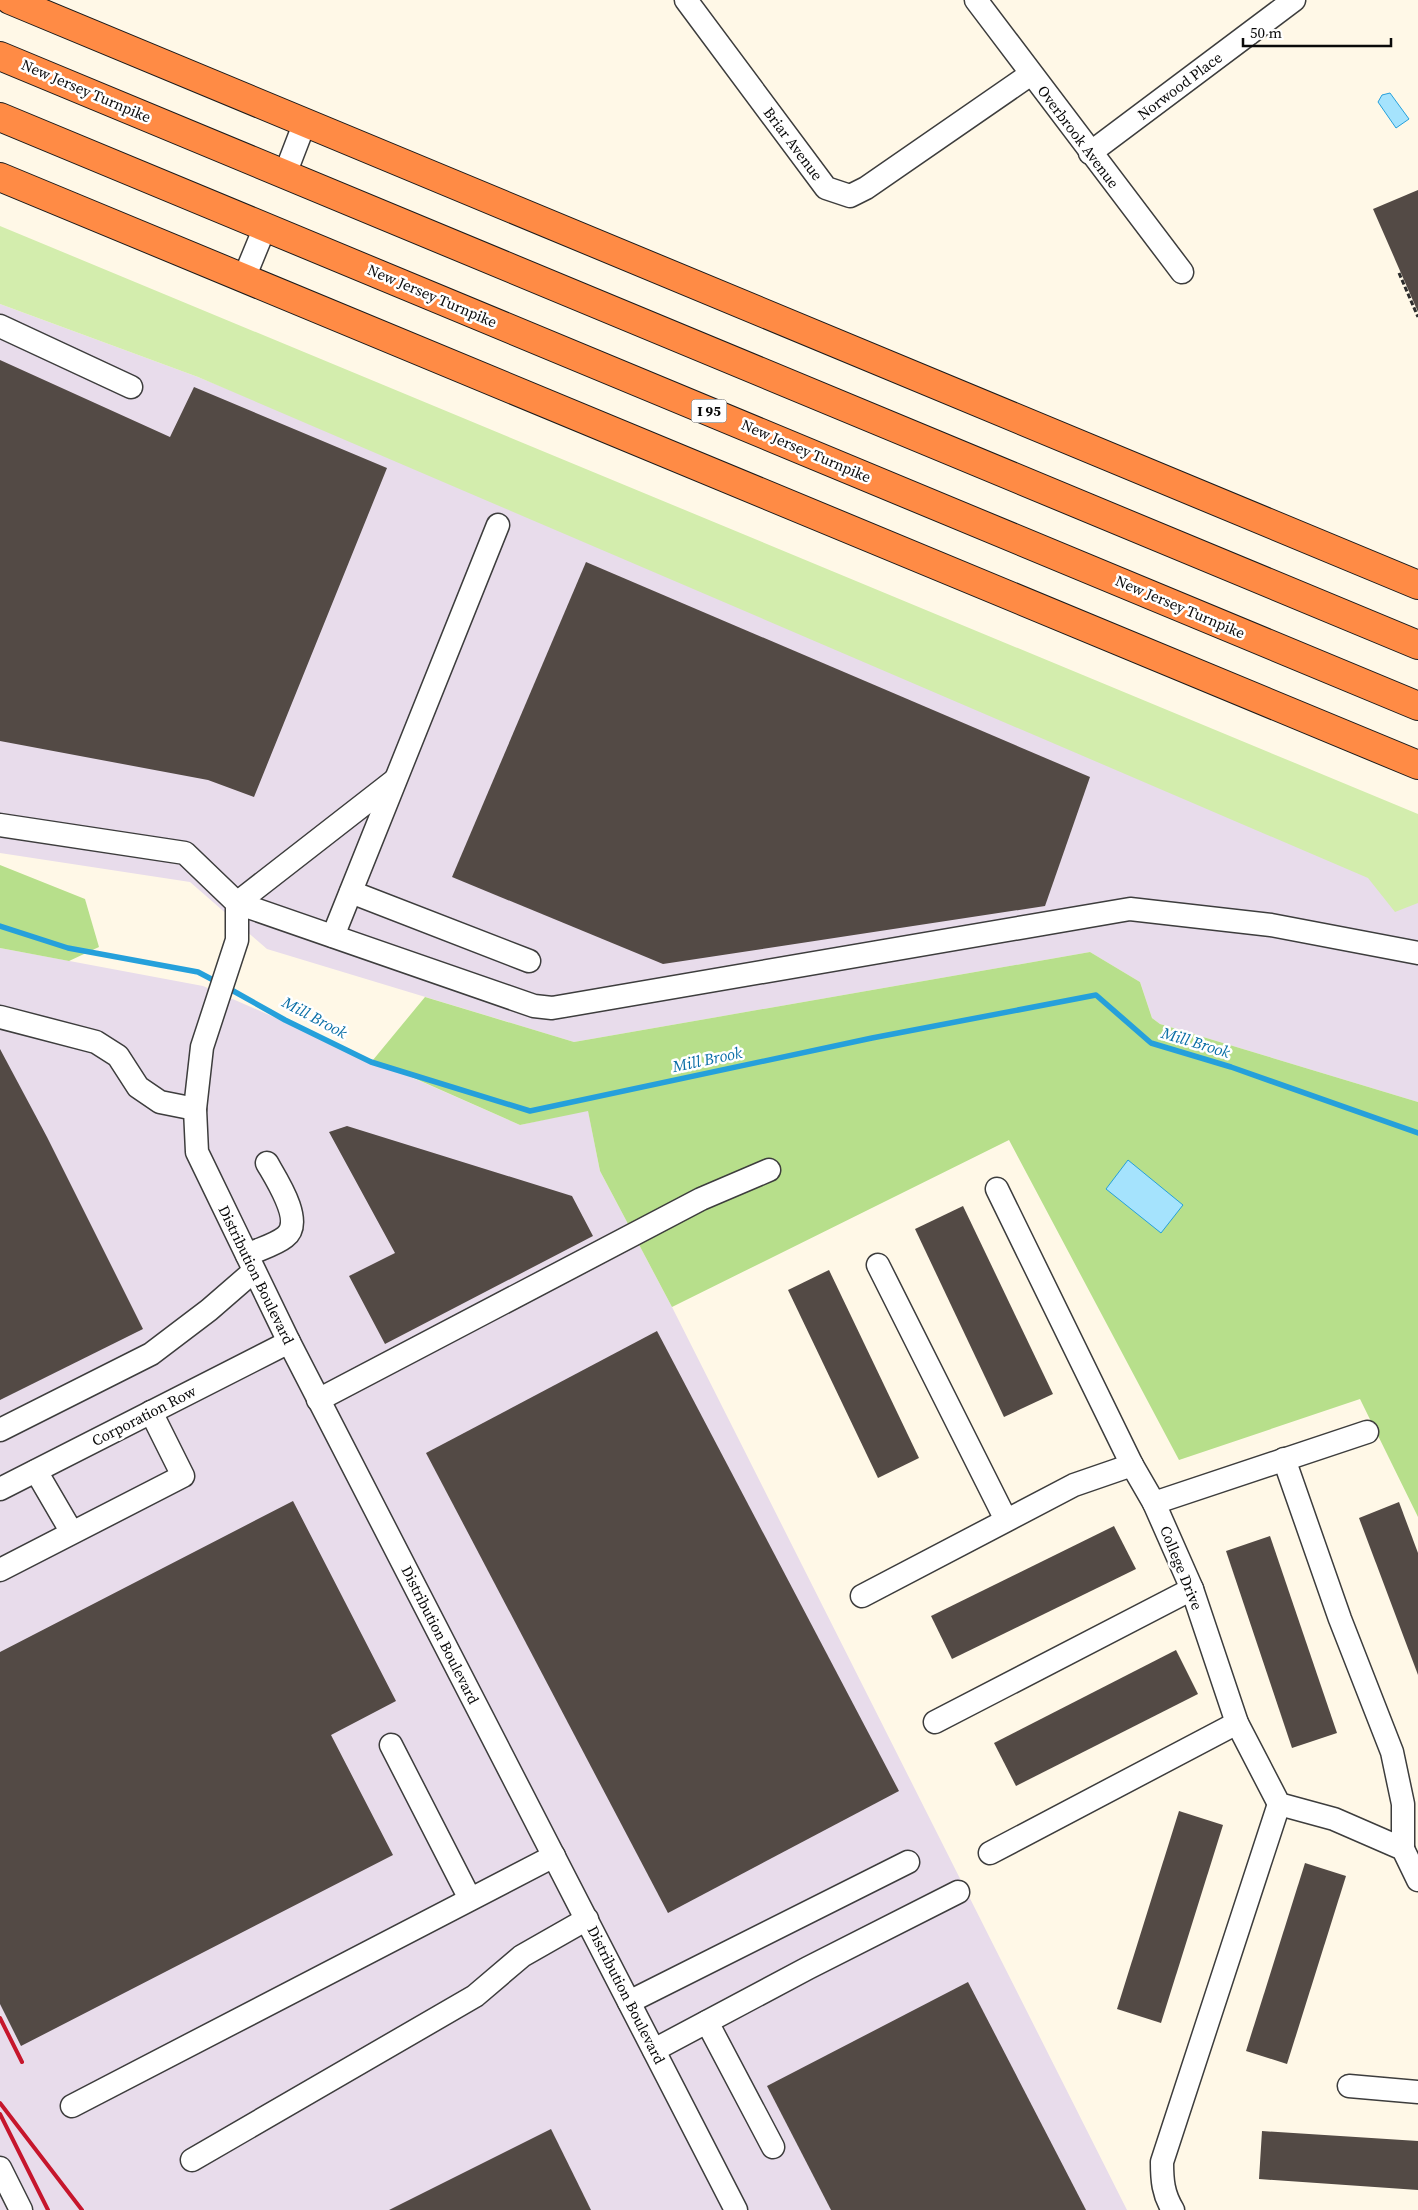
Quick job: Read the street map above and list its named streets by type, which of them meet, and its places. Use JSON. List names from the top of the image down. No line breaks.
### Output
{"streets":{"highway":["New Jersey Turnpike","I 95"],"street":["Norwood Place","Overbrook Avenue","Briar Avenue","Distribution Boulevard","Corporation Row","College Drive"]},"crossings":[["Norwood Place","Overbrook Avenue"],["Overbrook Avenue","Briar Avenue"],["Distribution Boulevard","Corporation Row"]],"water":["Mill Brook"],"scale_bar":"50 m"}
